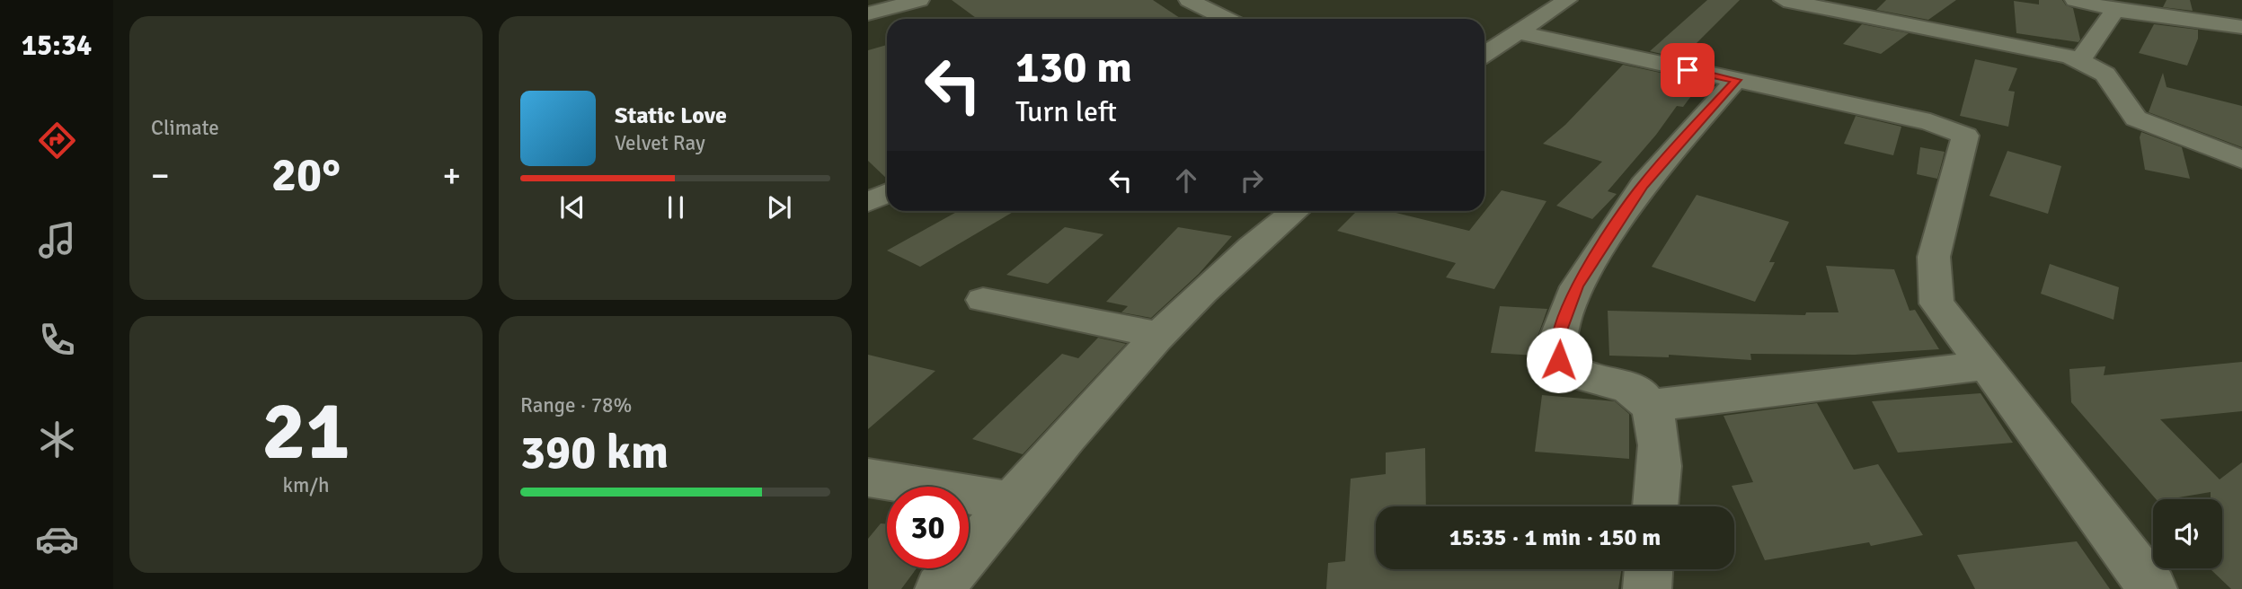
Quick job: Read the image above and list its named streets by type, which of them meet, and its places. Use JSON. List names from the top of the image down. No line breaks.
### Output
{"page":{"tabs":"15:34","tile":["Climate",["21","km/h"],["Range · 78%","390 km"]],"turn":["130 m","Turn left"],"song":["Static Love","Velvet Ray"],"heat":["−","20°","+"],"limit":"30","trip":"15:35 · 1 min · 150 m"}}
